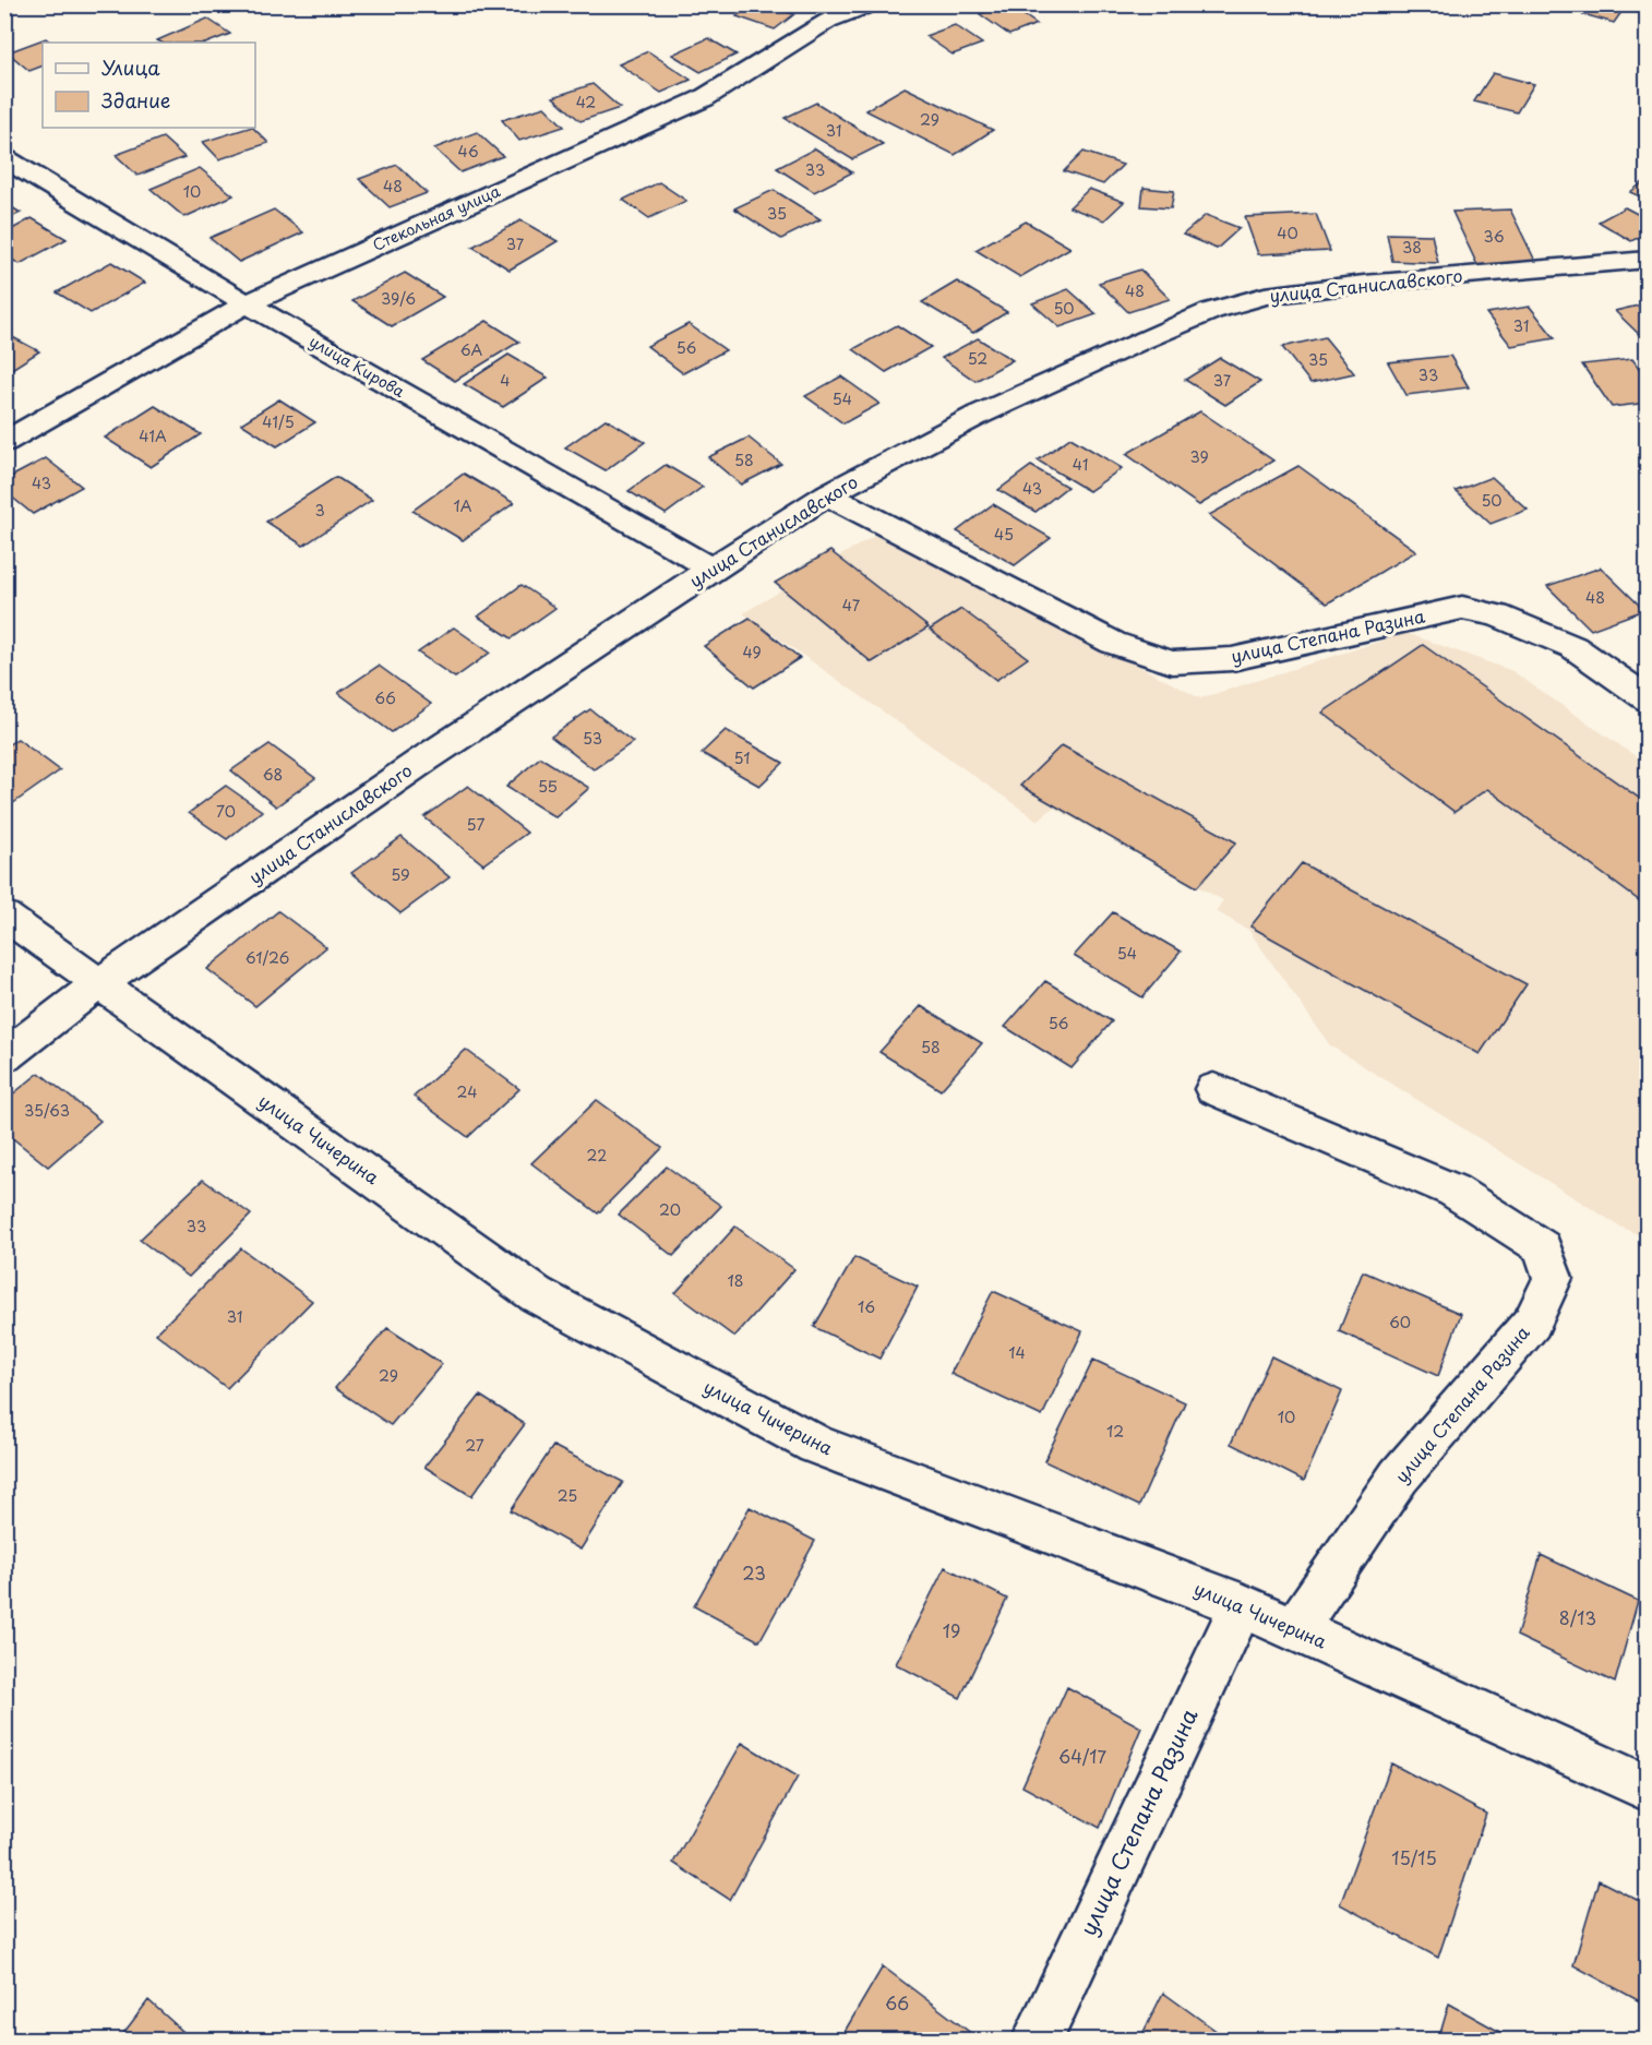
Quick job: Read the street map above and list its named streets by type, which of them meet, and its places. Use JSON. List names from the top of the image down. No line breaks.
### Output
{"streets":{"street":["Стекольная улица","улица Станиславского","улица Кирова","улица Степана Разина","улица Чичерина"]},"crossings":[["Стекольная улица","улица Кирова"],["улица Станиславского","улица Кирова"],["улица Станиславского","улица Степана Разина"],["улица Станиславского","улица Чичерина"],["улица Степана Разина","улица Чичерина"]],"house_numbers":["42","29","31","46","33","48","10","35","40","36","37","38","48","39/6","50","31","56","6А","52","35","33","4","37","54","41/5","41А","39","58","41","43","43","50","1А","3","45","48","47","49","66","53","51","68","55","70","57","59","54","61/26","56","58","24","35/63","22","20","33","18","16","31","60","14","29","10","12","27","25","23","8/13","19","64/17","15/15","66"],"legend":["Улица","Здание"]}
